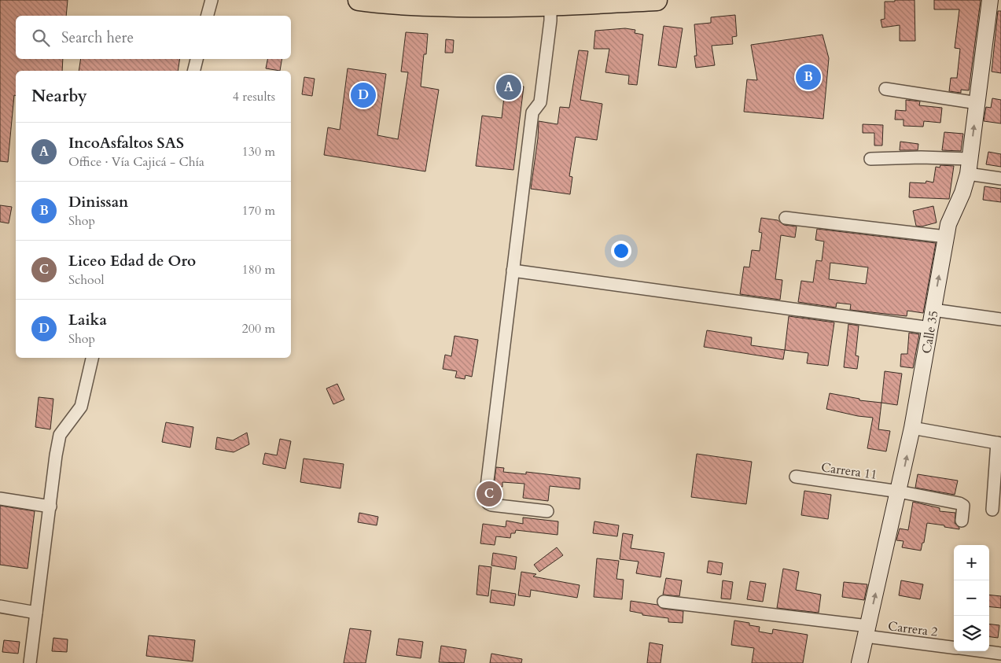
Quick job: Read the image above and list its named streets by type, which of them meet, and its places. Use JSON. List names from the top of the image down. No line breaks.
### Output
{"streets":{"street":["Calle 35","Carrera 11","Carrera 2"]},"crossings":[["Calle 35","Carrera 11"],["Calle 35","Carrera 2"]],"one_way":["Calle 35"],"page":{"search":"Search here","pins":["B","A","D","C"],"heading":["Nearby","4 results"],"list":[{"mark":"A","name":"IncoAsfaltos SAS","note":"Office · Vía Cajicá - Chía","value":"130 m"},{"mark":"B","name":"Dinissan","note":"Shop","value":"170 m"},{"mark":"C","name":"Liceo Edad de Oro","note":"School","value":"180 m"},{"mark":"D","name":"Laika","note":"Shop","value":"200 m"}],"map_buttons":["+","−"]}}
